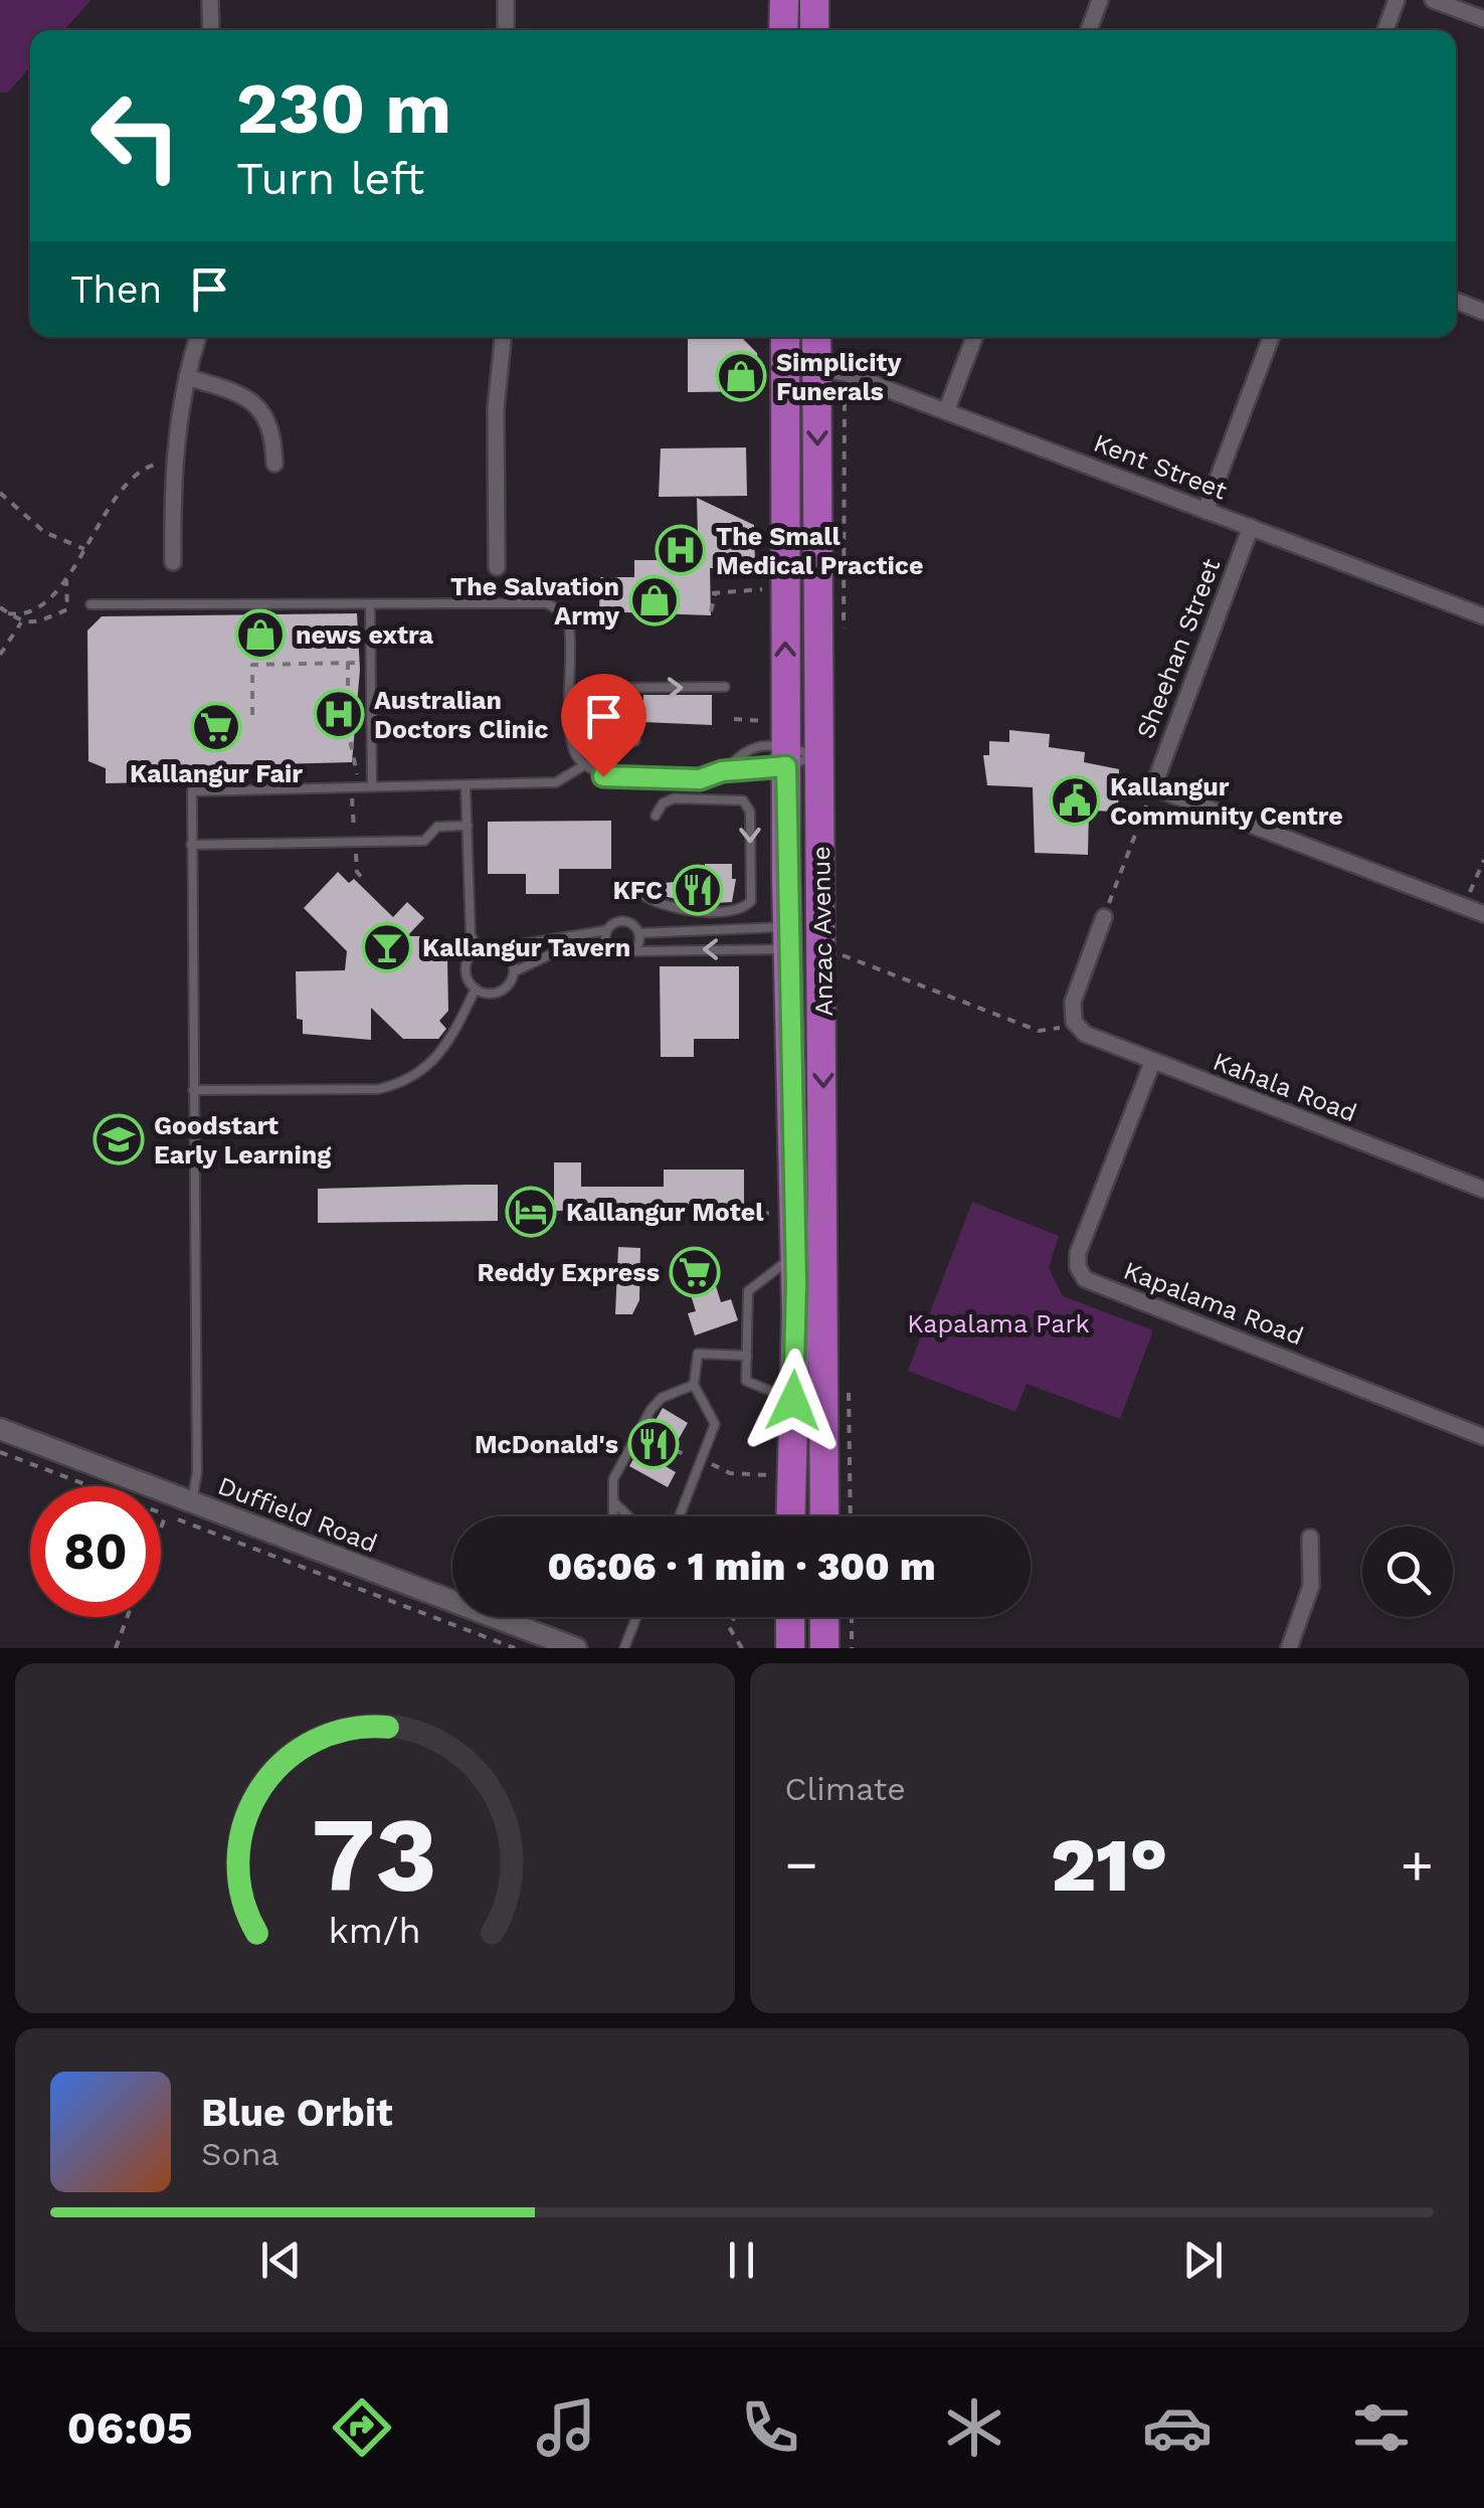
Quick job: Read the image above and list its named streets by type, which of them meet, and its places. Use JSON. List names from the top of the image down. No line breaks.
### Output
{"streets":{"highway":["Anzac Avenue"],"street":["Kent Street","Sheehan Street","Kahala Road","Kapalama Road","Duffield Road"]},"crossings":[["Kent Street","Sheehan Street"],["Kent Street","Anzac Avenue"],["Kahala Road","Kapalama Road"]],"parks":["Kapalama Park"],"places":{"shop":["Simplicity Funerals","The Salvation Army","news extra"],"hospital":["The Small Medical Practice","Australian Doctors Clinic"],"supermarket":["Kallangur Fair","Reddy Express"],"public building":["Kallangur Community Centre"],"restaurant":["KFC","McDonald's"],"bar":["Kallangur Tavern"],"school or university":["Goodstart Early Learning"],"hotel":["Kallangur Motel"]},"page":{"turn":["230 m","Turn left"],"then":"Then","limit":"80","trip":"06:06 · 1 min · 300 m","tile":"Climate","heat":["−","21°","+"],"song":["Blue Orbit","Sona"],"tabs":"06:05","gauge":["73","km/h"]}}
